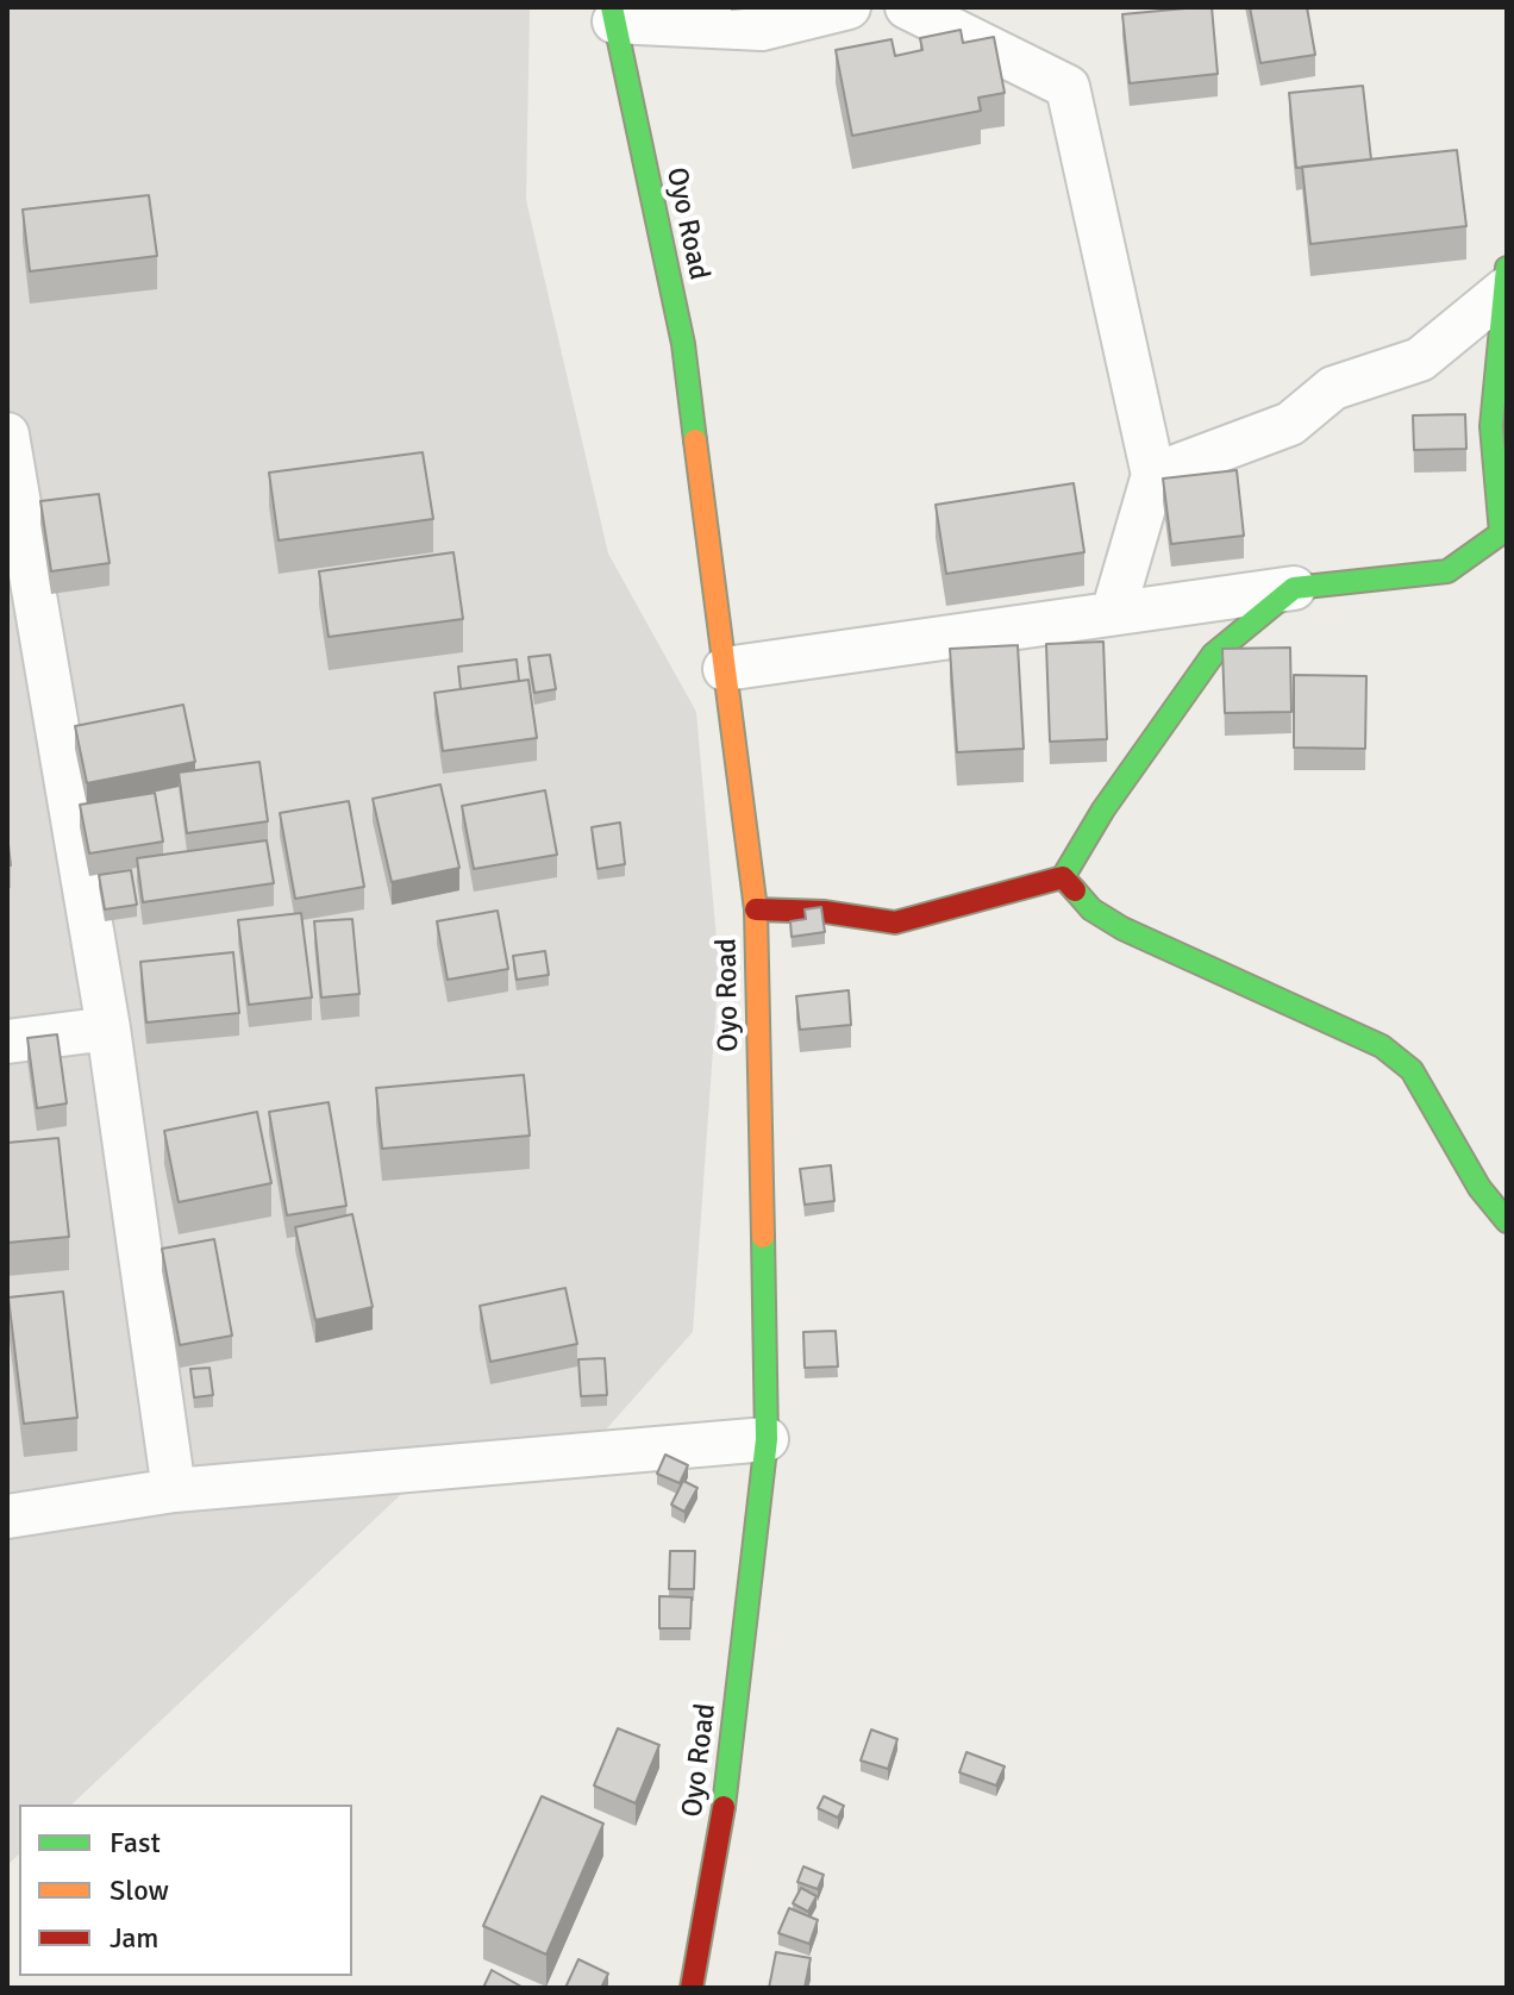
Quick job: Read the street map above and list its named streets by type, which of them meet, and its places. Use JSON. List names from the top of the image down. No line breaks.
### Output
{"streets":{"street":["Oyo Road"]},"legend":["Fast","Slow","Jam"]}
